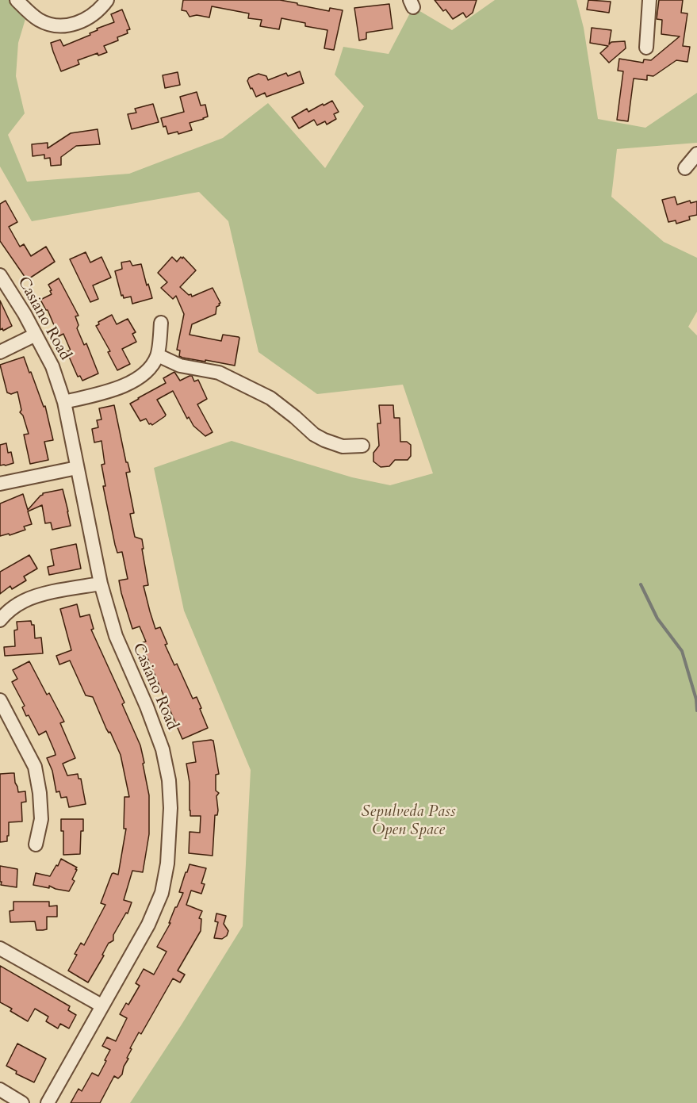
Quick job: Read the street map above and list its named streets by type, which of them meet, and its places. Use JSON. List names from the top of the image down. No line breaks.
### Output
{"streets":{"street":["Casiano Road"]},"parks":["Sepulveda Pass Open Space"]}
